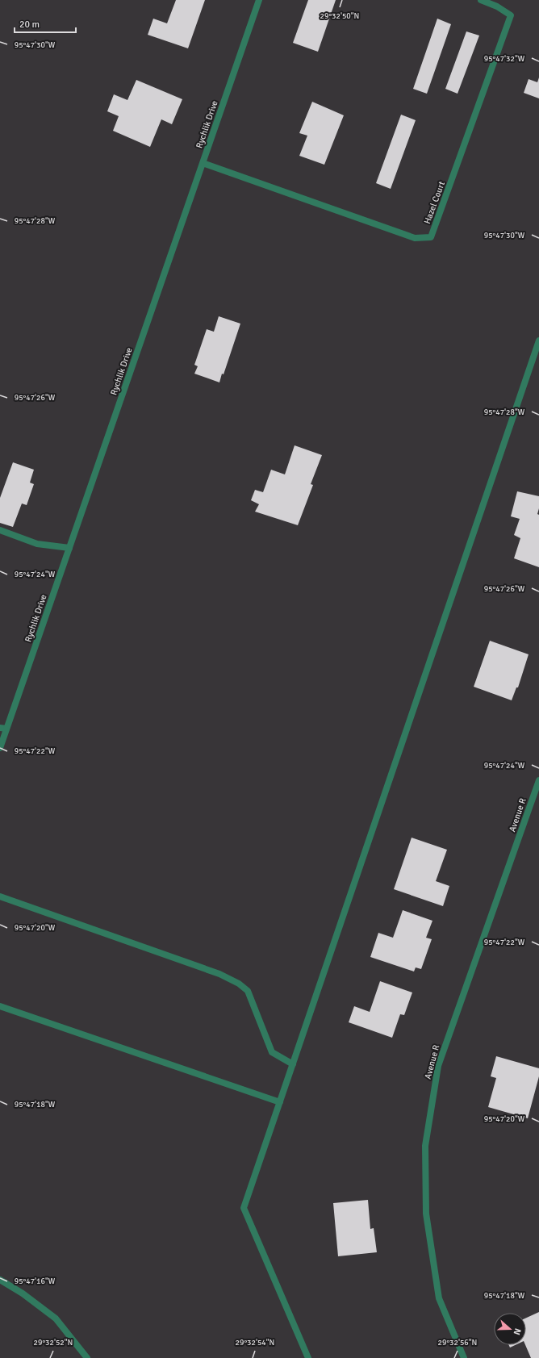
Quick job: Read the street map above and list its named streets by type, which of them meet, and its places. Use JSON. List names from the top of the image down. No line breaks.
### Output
{"streets":{"street":["Rychlik Drive","Hazel Court","Avenue R"]},"crossings":[["Rychlik Drive","Hazel Court"]],"scale_bar":"20 m","north":"right","coordinates":["29°32'50\"N","95°47'30\"W","95°47'32\"W","95°47'28\"W","95°47'26\"W","95°47'24\"W","95°47'22\"W","95°47'20\"W","95°47'18\"W","95°47'16\"W","29°32'52\"N","29°32'54\"N","29°32'56\"N"]}
